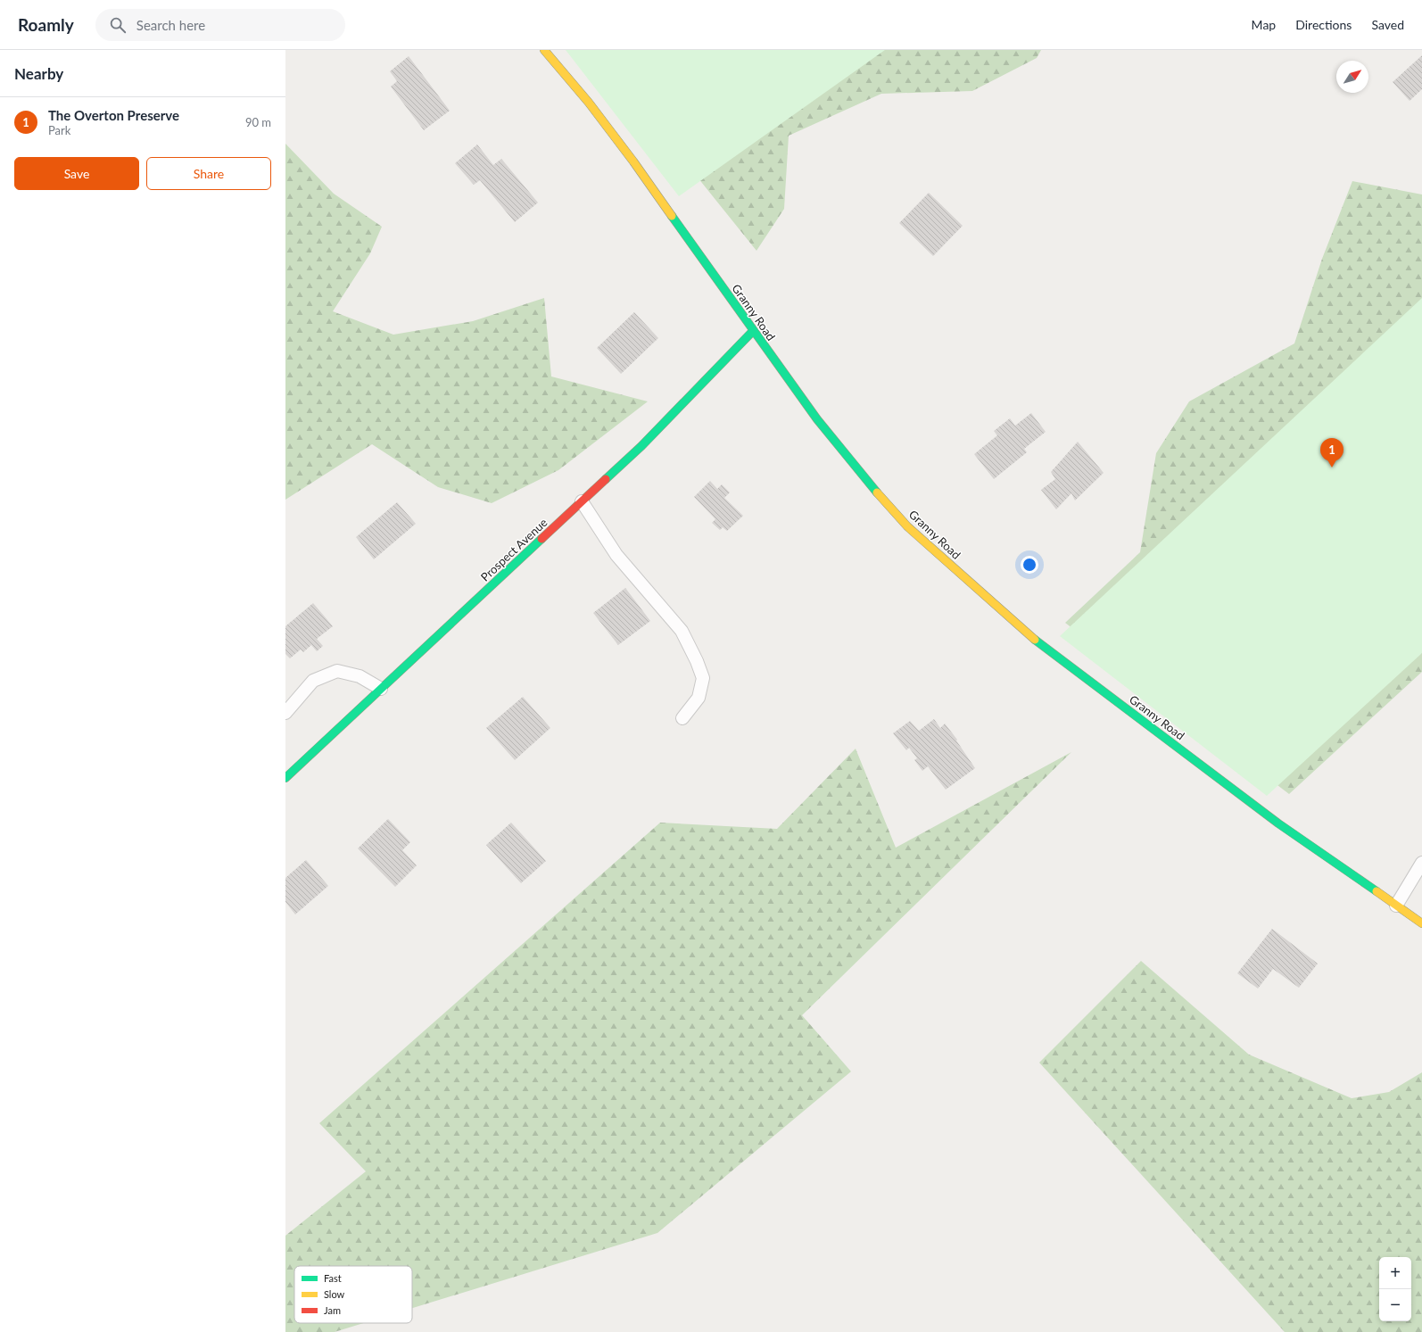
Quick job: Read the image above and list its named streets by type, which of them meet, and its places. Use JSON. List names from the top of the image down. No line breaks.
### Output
{"streets":{"street":["Granny Road","Prospect Avenue"]},"crossings":[["Granny Road","Prospect Avenue"]],"legend":["Fast","Slow","Jam"],"north":"top right","page":{"header":"Roamly","search":"Search here","nav":["Map","Directions","Saved"],"heading":"Nearby","list":[{"mark":"1","name":"The Overton Preserve","note":"Park","value":"90 m"}],"buttons":["Save","Share"],"pins":"1","map_buttons":["+","−"]}}
